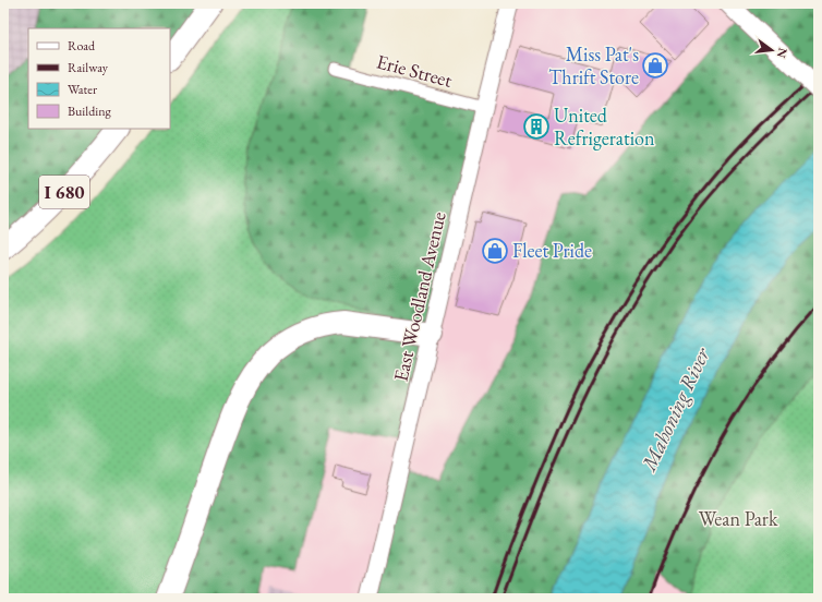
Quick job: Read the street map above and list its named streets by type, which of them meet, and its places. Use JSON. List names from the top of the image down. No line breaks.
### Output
{"streets":{"highway":["I 680"],"main road":["East Woodland Avenue"],"street":["Erie Street"]},"crossings":[["Erie Street","East Woodland Avenue"]],"water":["Mahoning River"],"parks":["Wean Park"],"places":{"shop":["Miss Pat's Thrift Store","Fleet Pride"],"building":["United Refrigeration"]},"legend":["Road","Railway","Water","Building"],"north":"right"}
